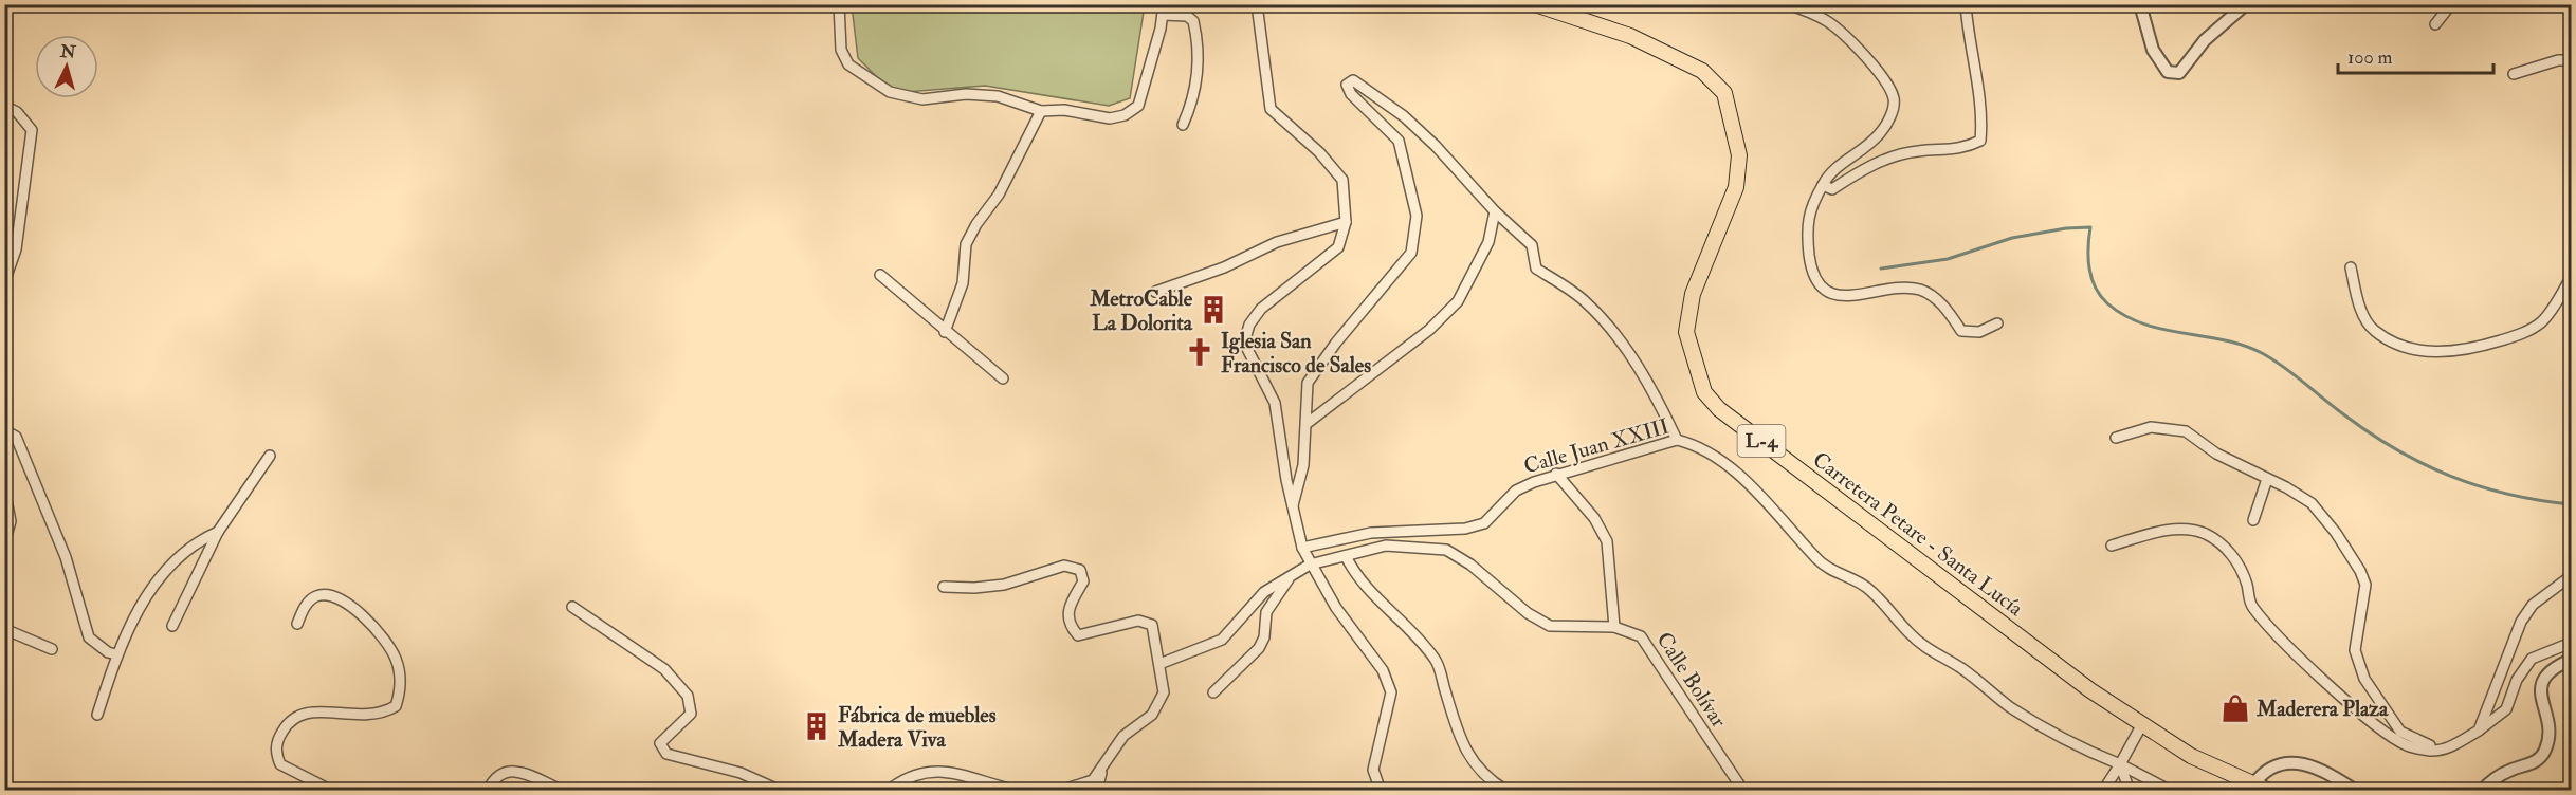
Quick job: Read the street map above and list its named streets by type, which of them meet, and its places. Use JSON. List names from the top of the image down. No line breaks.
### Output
{"streets":{"main road":["L-4","Carretera Petare - Santa Lucía"],"street":["Calle Juan XXIII","Calle Bolívar"]},"places":{"building":["MetroCable La Dolorita","Fábrica de muebles Madera Viva"],"church":["Iglesia San Francisco de Sales"],"shop":["Maderera Plaza"]},"scale_bar":"100 m","north":"top"}
